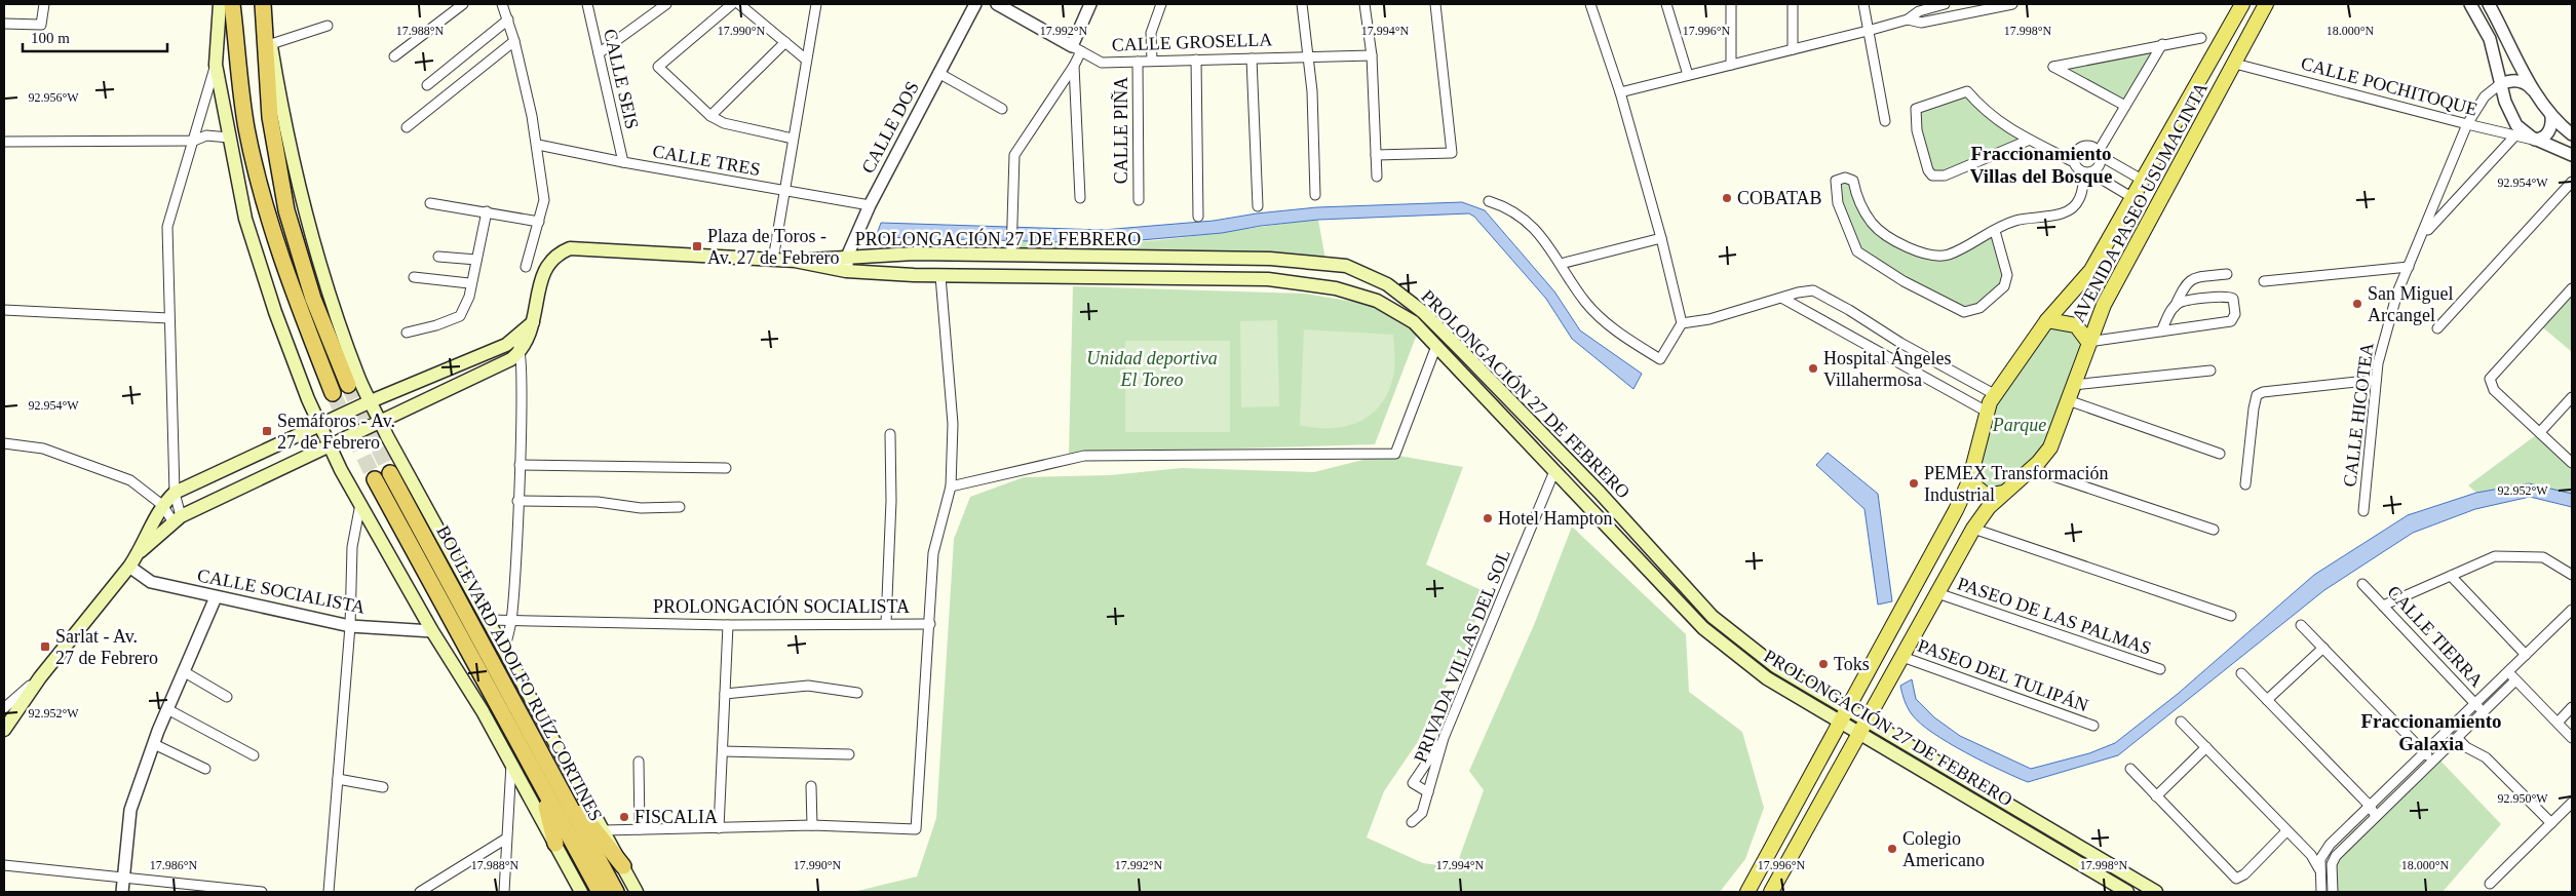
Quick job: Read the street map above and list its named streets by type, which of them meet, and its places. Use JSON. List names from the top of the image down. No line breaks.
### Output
{"streets":{"highway":["BOULEVARD ADOLFO RUÍZ CORTINES"],"main road":["AVENIDA PASEO USUMACINTA","PROLONGACIÓN 27 DE FEBRERO"],"street":["CALLE GROSELLA","CALLE SEIS","CALLE POCHITOQUE","CALLE DOS","CALLE PIÑA","CALLE TRES","CALLE HICOTEA","CALLE SOCIALISTA","PROLONGACIÓN SOCIALISTA","PASEO DE LAS PALMAS","CALLE TIERRA","PRIVADA VILLAS DEL SOL","PASEO DEL TULIPÁN"]},"crossings":[["CALLE GROSELLA","CALLE PIÑA"],["CALLE SEIS","CALLE TRES"],["CALLE POCHITOQUE","AVENIDA PASEO USUMACINTA"],["CALLE POCHITOQUE","CALLE HICOTEA"],["CALLE DOS","CALLE TRES"],["CALLE DOS","PROLONGACIÓN 27 DE FEBRERO"],["AVENIDA PASEO USUMACINTA","PROLONGACIÓN 27 DE FEBRERO"],["AVENIDA PASEO USUMACINTA","PASEO DE LAS PALMAS"],["AVENIDA PASEO USUMACINTA","PASEO DEL TULIPÁN"],["PROLONGACIÓN 27 DE FEBRERO","PRIVADA VILLAS DEL SOL"]],"districts":["Fraccionamiento Villas del Bosque","Fraccionamiento Galaxia"],"parks":["Unidad deportiva El Toreo","Parque"],"places":{"other":["COBATAB","San Miguel Arcangel","Hospital Ángeles Villahermosa","PEMEX Transformación Industrial","Hotel Hampton","Toks","FISCALIA","Colegio Americano"],"transit":["Plaza de Toros - Av. 27 de Febrero","Semáforos - Av. 27 de Febrero","Sarlat - Av. 27 de Febrero"]},"scale_bar":"100 m","coordinates":["17.988°N","17.990°N","17.992°N","17.994°N","17.996°N","17.998°N","18.000°N","92.956°W","92.954°W","92.952°W","92.950°W","17.986°N"]}
